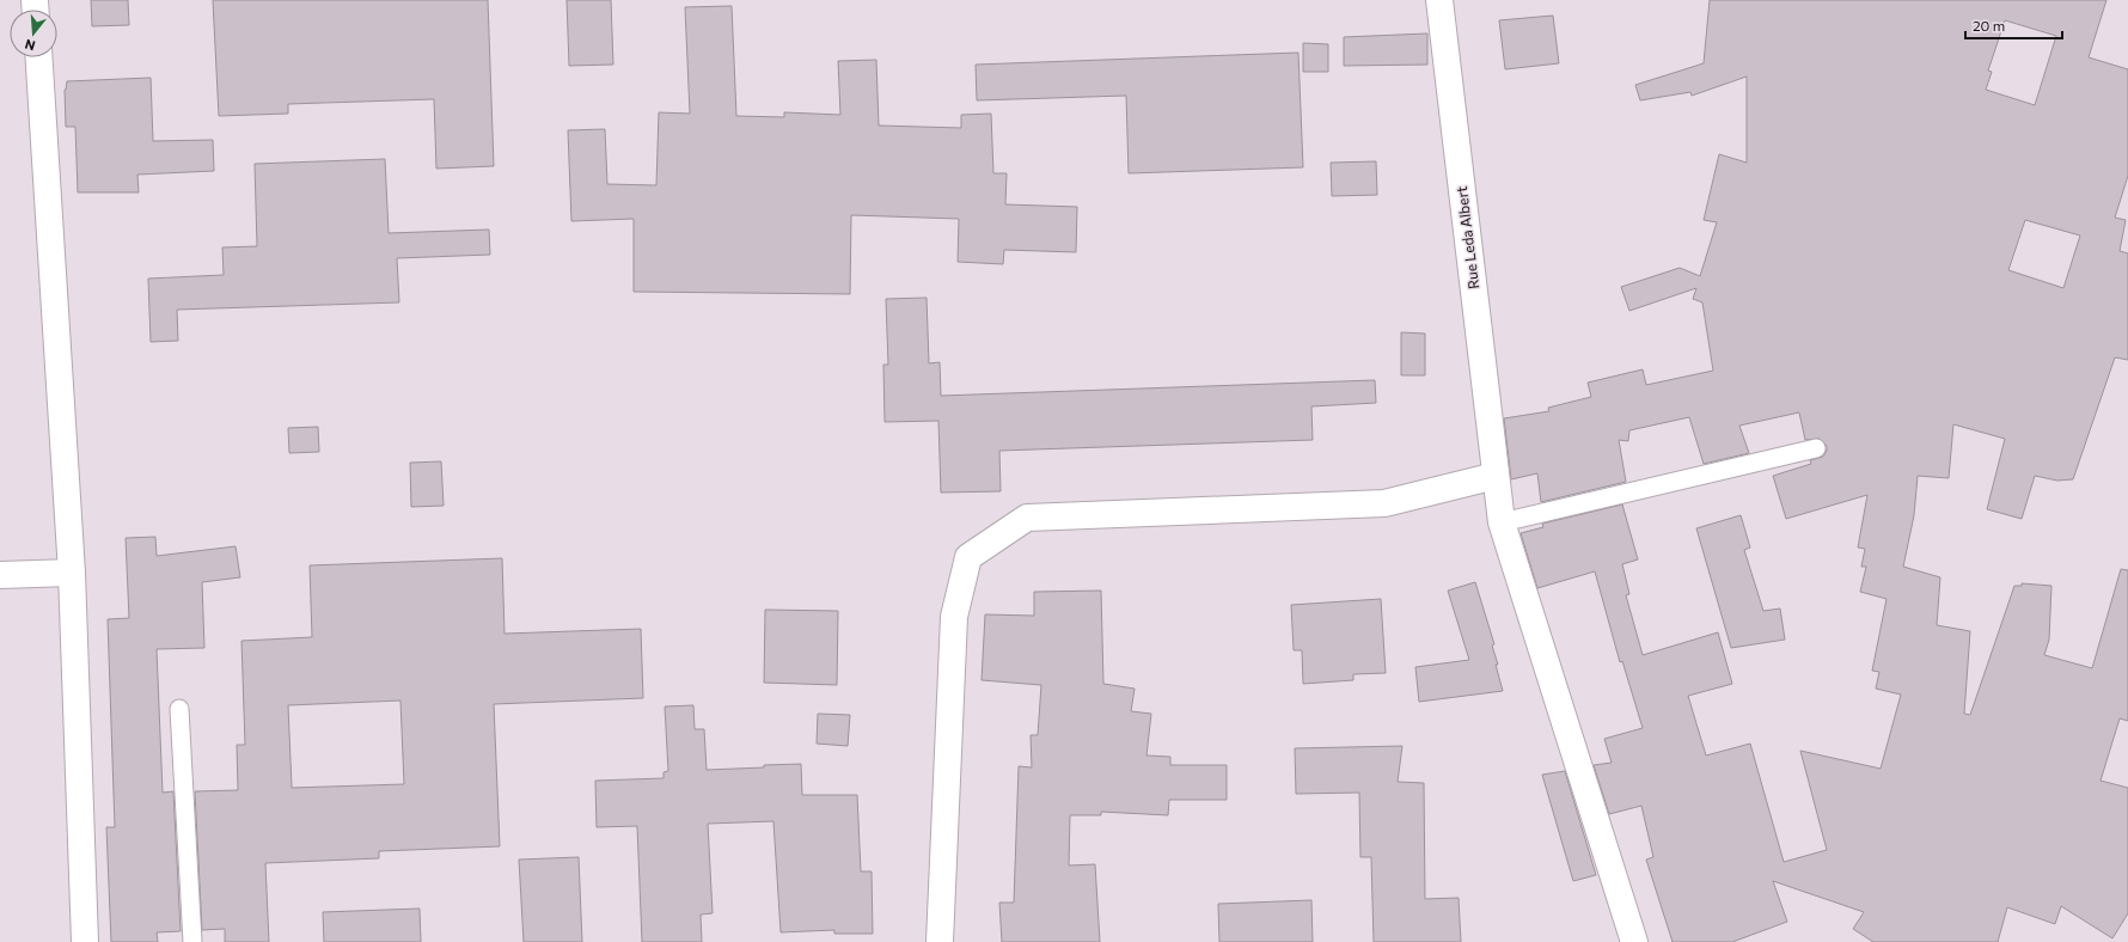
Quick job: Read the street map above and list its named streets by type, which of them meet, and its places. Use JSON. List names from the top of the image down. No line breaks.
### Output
{"streets":{"street":["Rue Leda Albert"]},"scale_bar":"20 m","north":"bottom"}
